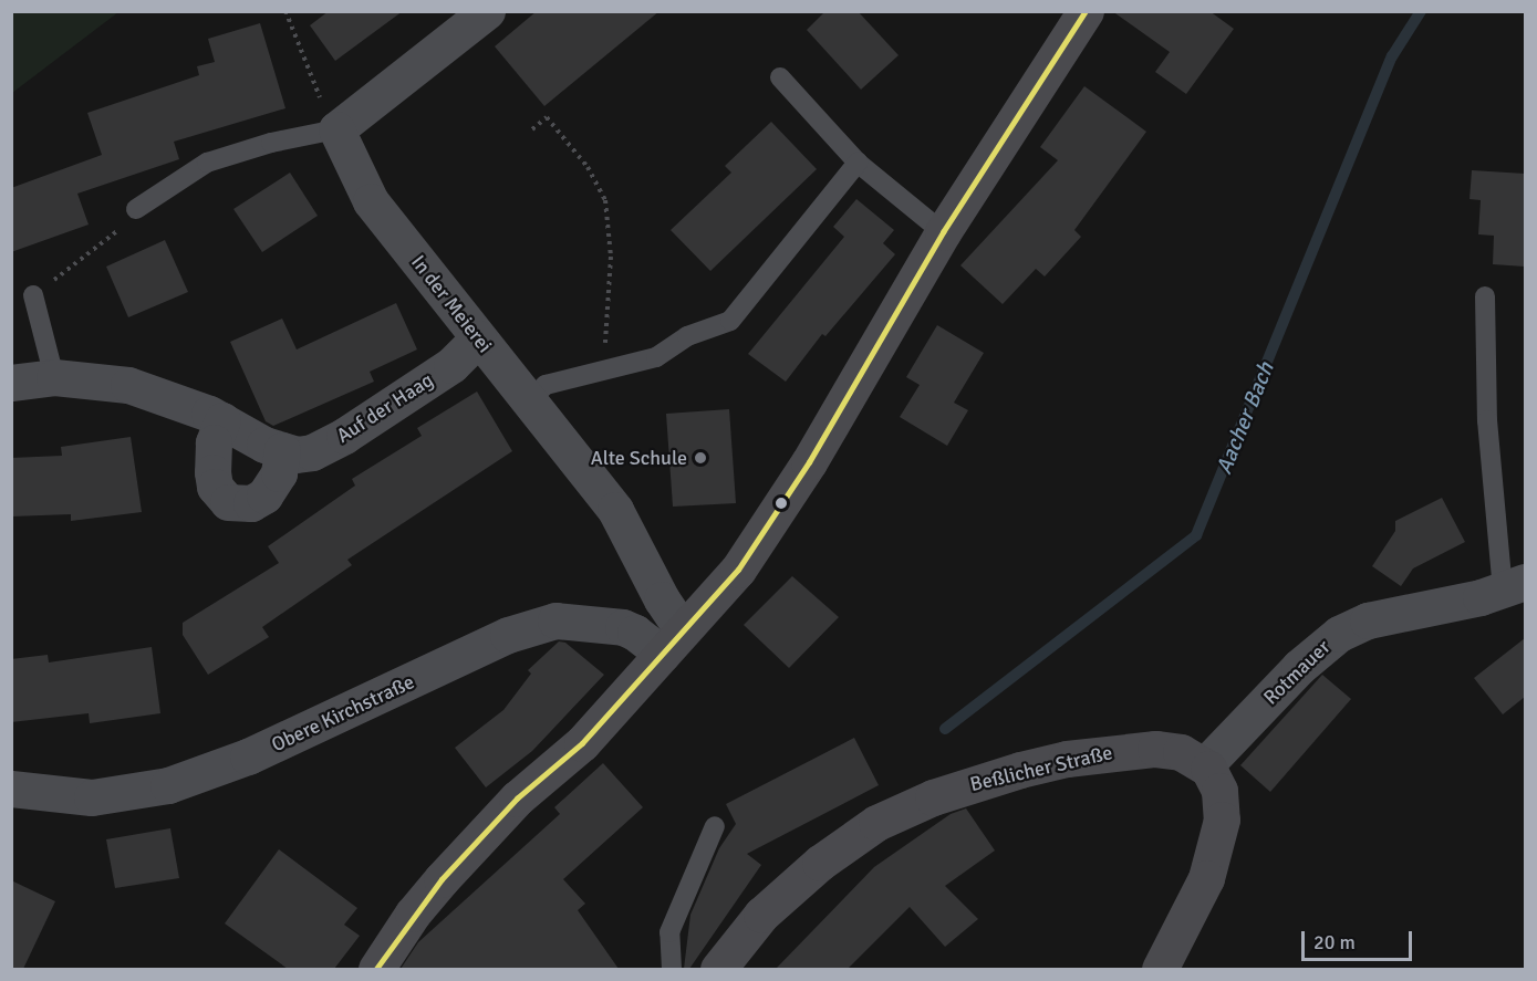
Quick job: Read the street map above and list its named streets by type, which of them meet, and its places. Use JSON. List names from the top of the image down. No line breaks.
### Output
{"streets":{"main road":["Beßlicher Straße"],"street":["In der Meierei","Auf der Haag","Rotmauer","Obere Kirchstraße"]},"crossings":[["In der Meierei","Auf der Haag"],["In der Meierei","Obere Kirchstraße"],["Rotmauer","Beßlicher Straße"]],"water":["Aacher Bach"],"places":["Alte Schule"],"scale_bar":"20 m"}
